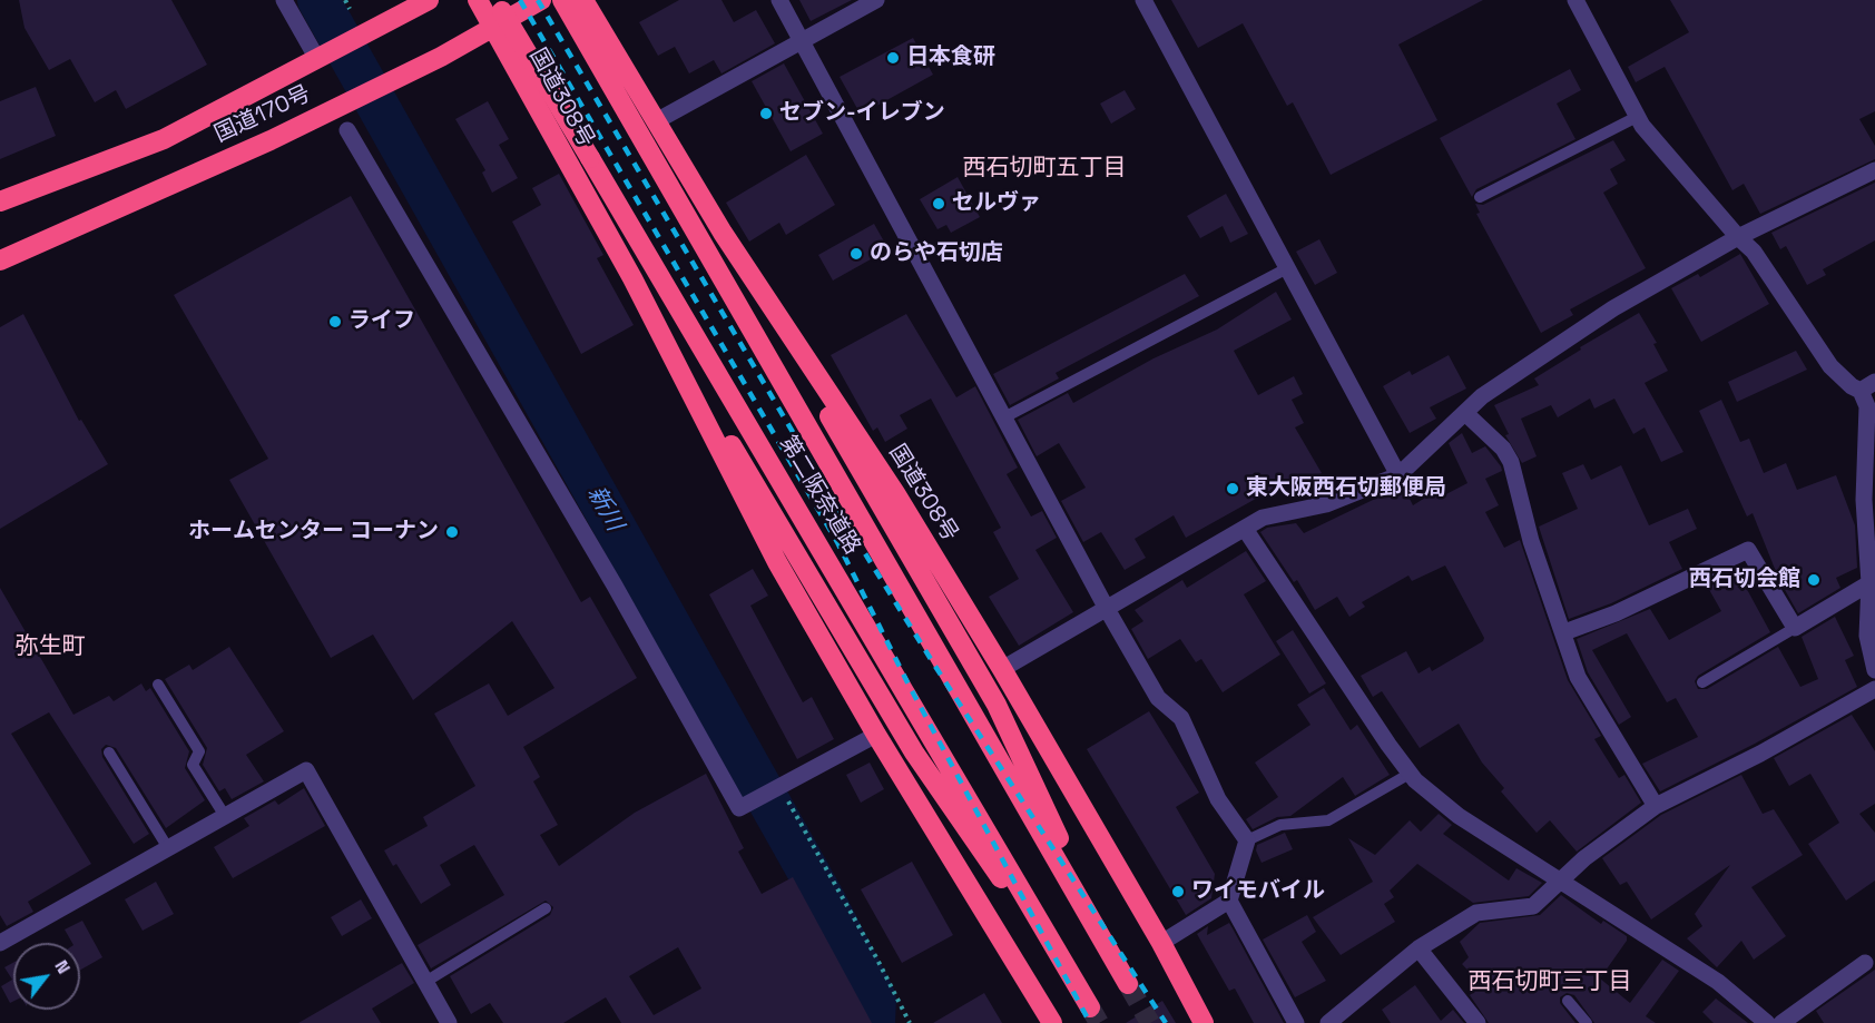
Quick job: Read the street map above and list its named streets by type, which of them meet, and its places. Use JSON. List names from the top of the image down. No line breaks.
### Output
{"streets":{"highway":["国道308号","国道170号","第二阪奈道路"]},"crossings":[["国道308号","国道170号"],["国道308号","第二阪奈道路"],["国道170号","第二阪奈道路"]],"districts":["西石切町五丁目","弥生町","西石切町三丁目"],"water":["新川"],"places":["日本食研","セブン-イレブン","セルヴァ","のらや石切店","ライフ","東大阪西石切郵便局","ホームセンター コーナン","西石切会館","ワイモバイル"],"north":"top right"}
